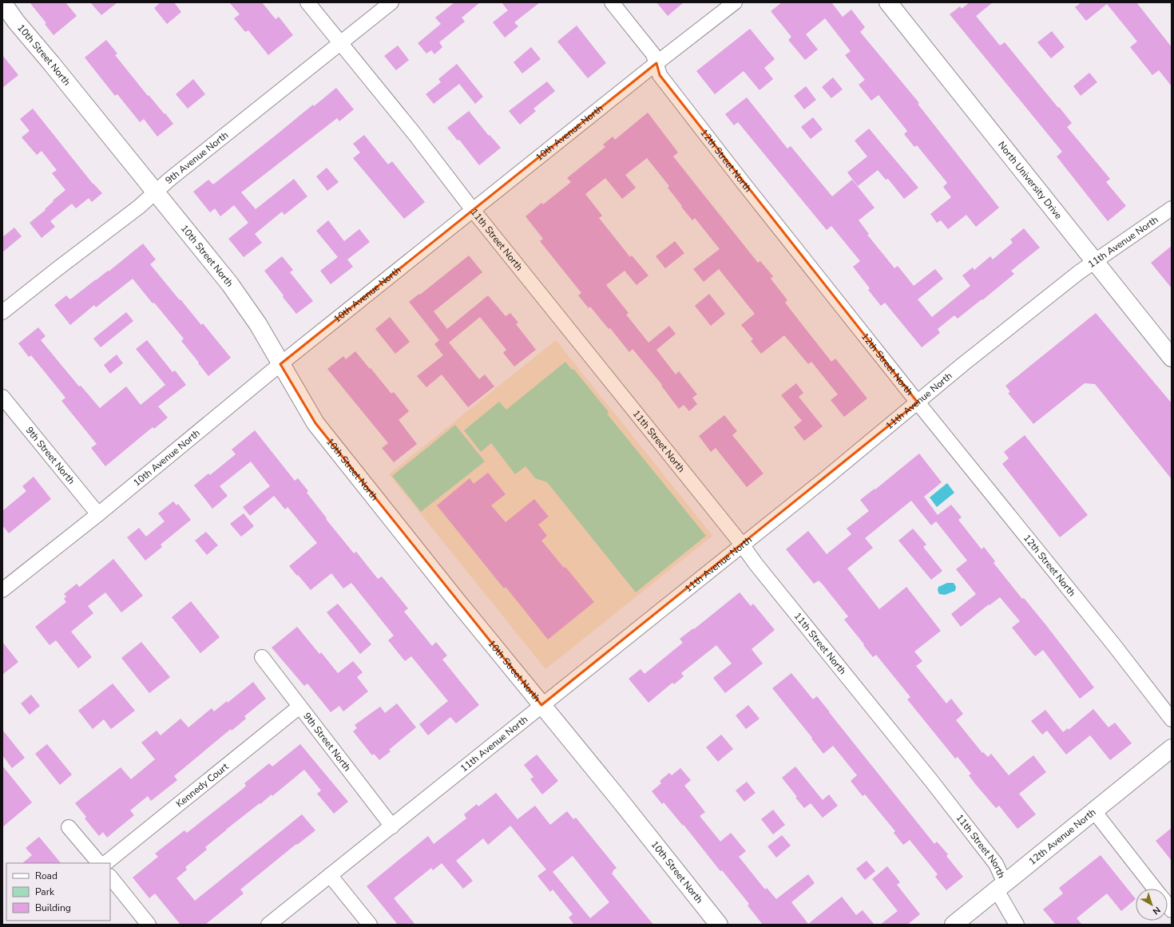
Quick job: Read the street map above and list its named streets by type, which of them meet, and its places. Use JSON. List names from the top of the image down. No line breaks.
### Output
{"streets":{"main road":["10th Street North","North University Drive","12th Avenue North"],"street":["10th Avenue North","9th Avenue North","12th Street North","11th Street North","11th Avenue North","9th Street North","Kennedy Court"]},"crossings":[["10th Street North","10th Avenue North"],["10th Street North","9th Avenue North"],["10th Street North","11th Avenue North"],["10th Avenue North","12th Street North"],["10th Avenue North","11th Street North"],["10th Avenue North","9th Street North"],["9th Avenue North","11th Street North"],["12th Street North","11th Avenue North"],["North University Drive","11th Avenue North"],["11th Street North","11th Avenue North"],["11th Street North","12th Avenue North"],["11th Avenue North","9th Street North"],["9th Street North","Kennedy Court"]],"legend":["Road","Park","Building"],"north":"bottom right"}
